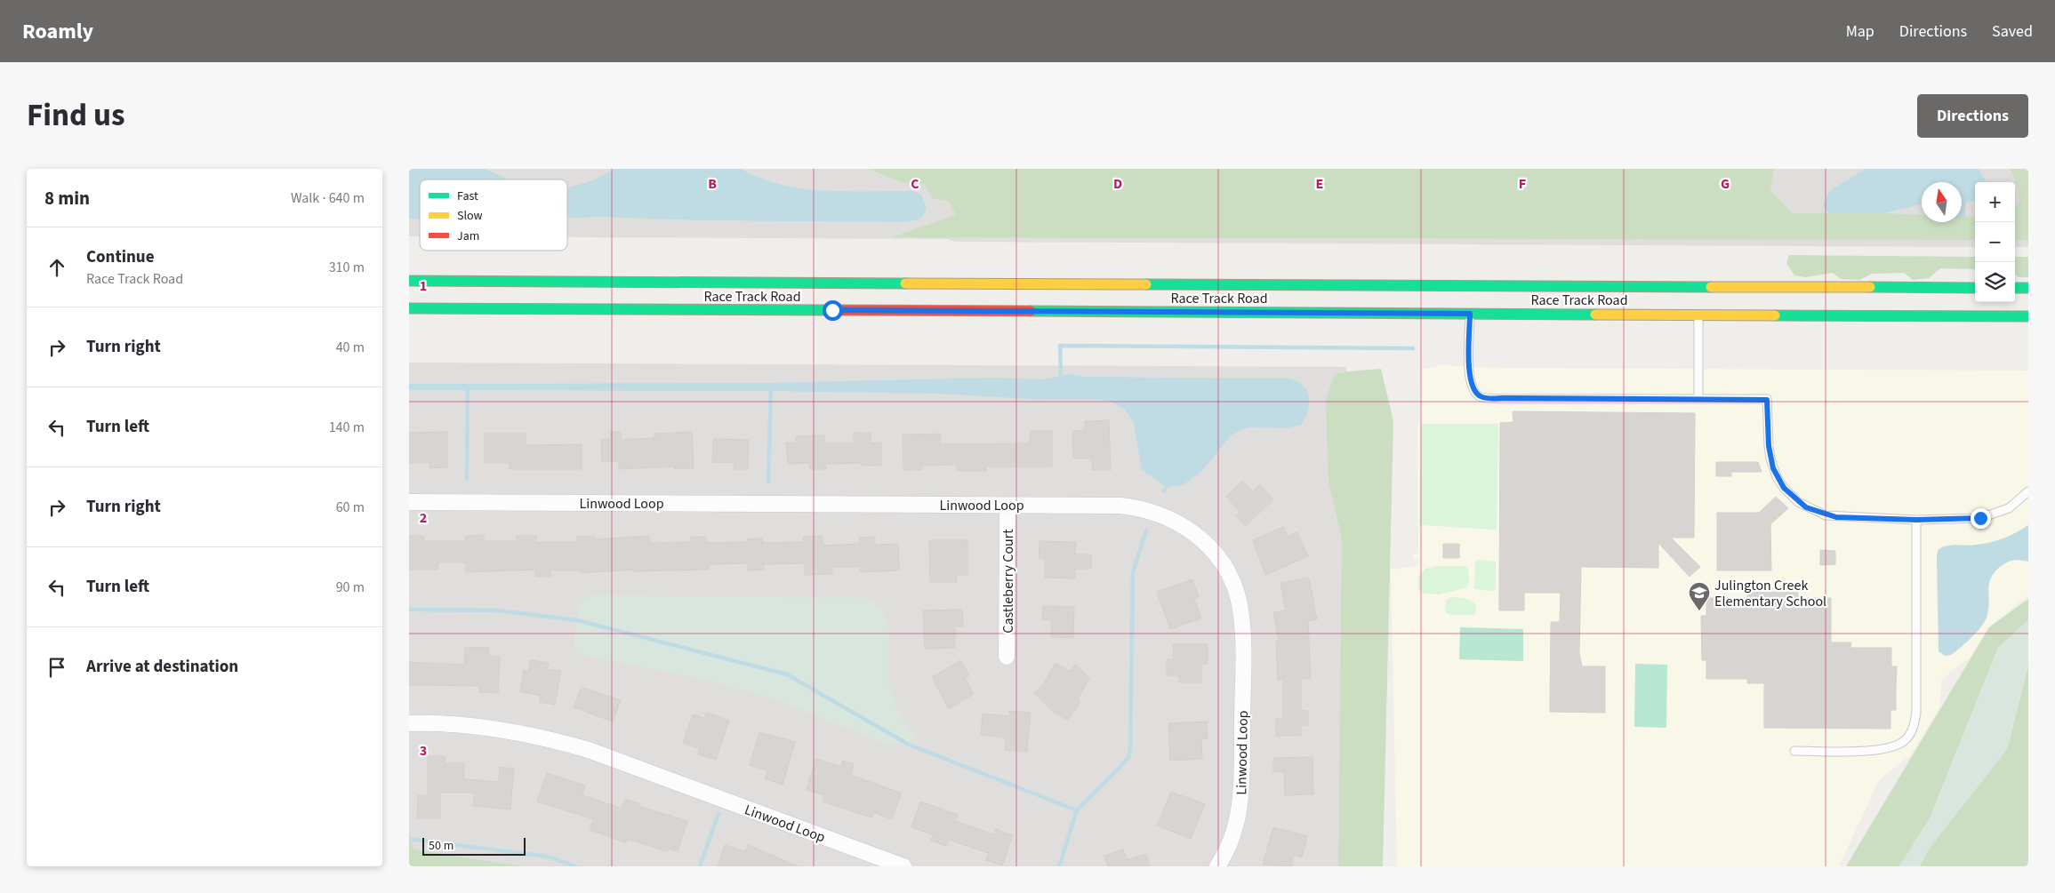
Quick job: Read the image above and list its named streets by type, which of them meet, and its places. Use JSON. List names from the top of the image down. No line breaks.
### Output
{"streets":{"main road":["Race Track Road"],"street":["Linwood Loop","Castleberry Court"]},"crossings":[["Linwood Loop","Castleberry Court"]],"places":{"school or university":["Julington Creek Elementary School"]},"legend":["Fast","Slow","Jam"],"scale_bar":"50 m","north":"top","page":{"header":"Roamly","nav":["Map","Directions","Saved"],"title":"Find us","buttons":"Directions","heading":["8 min","Walk · 640 m"],"map_buttons":["+","−"],"list":[["Continue","Race Track Road","310 m"],["Turn right","40 m"],["Turn left","140 m"],["Turn right","60 m"],["Turn left","90 m"],"Arrive at destination"],"scale":"50 m"},"grid":{"columns":["B","C","D","E","F","G"],"rows":["1","2","3"]}}
